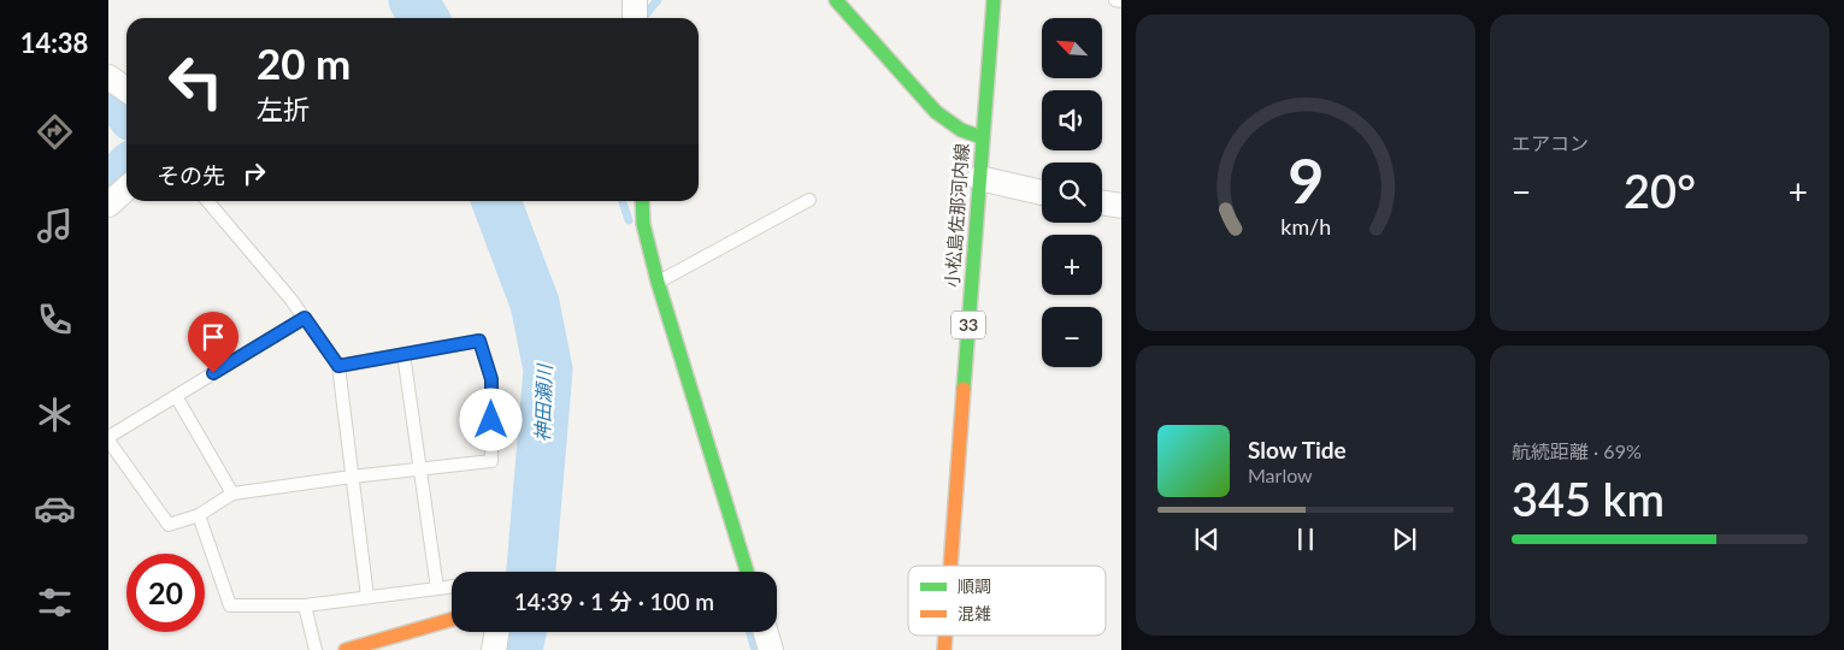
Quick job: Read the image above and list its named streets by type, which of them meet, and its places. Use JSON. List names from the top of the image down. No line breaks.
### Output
{"streets":{"street":["小松島佐那河内線","33"]},"water":["神田瀬川"],"legend":["順調","混雑"],"north":"top left","page":{"tabs":"14:38","tile":["エアコン",["航続距離 · 69%","345 km"]],"map_buttons":["+","−"],"turn":["20 m","左折"],"then":"その先","heat":["−","20°","+"],"song":["Slow Tide","Marlow"],"limit":"20","trip":"14:39 · 1 分 · 100 m","gauge":["9","km/h"]}}
